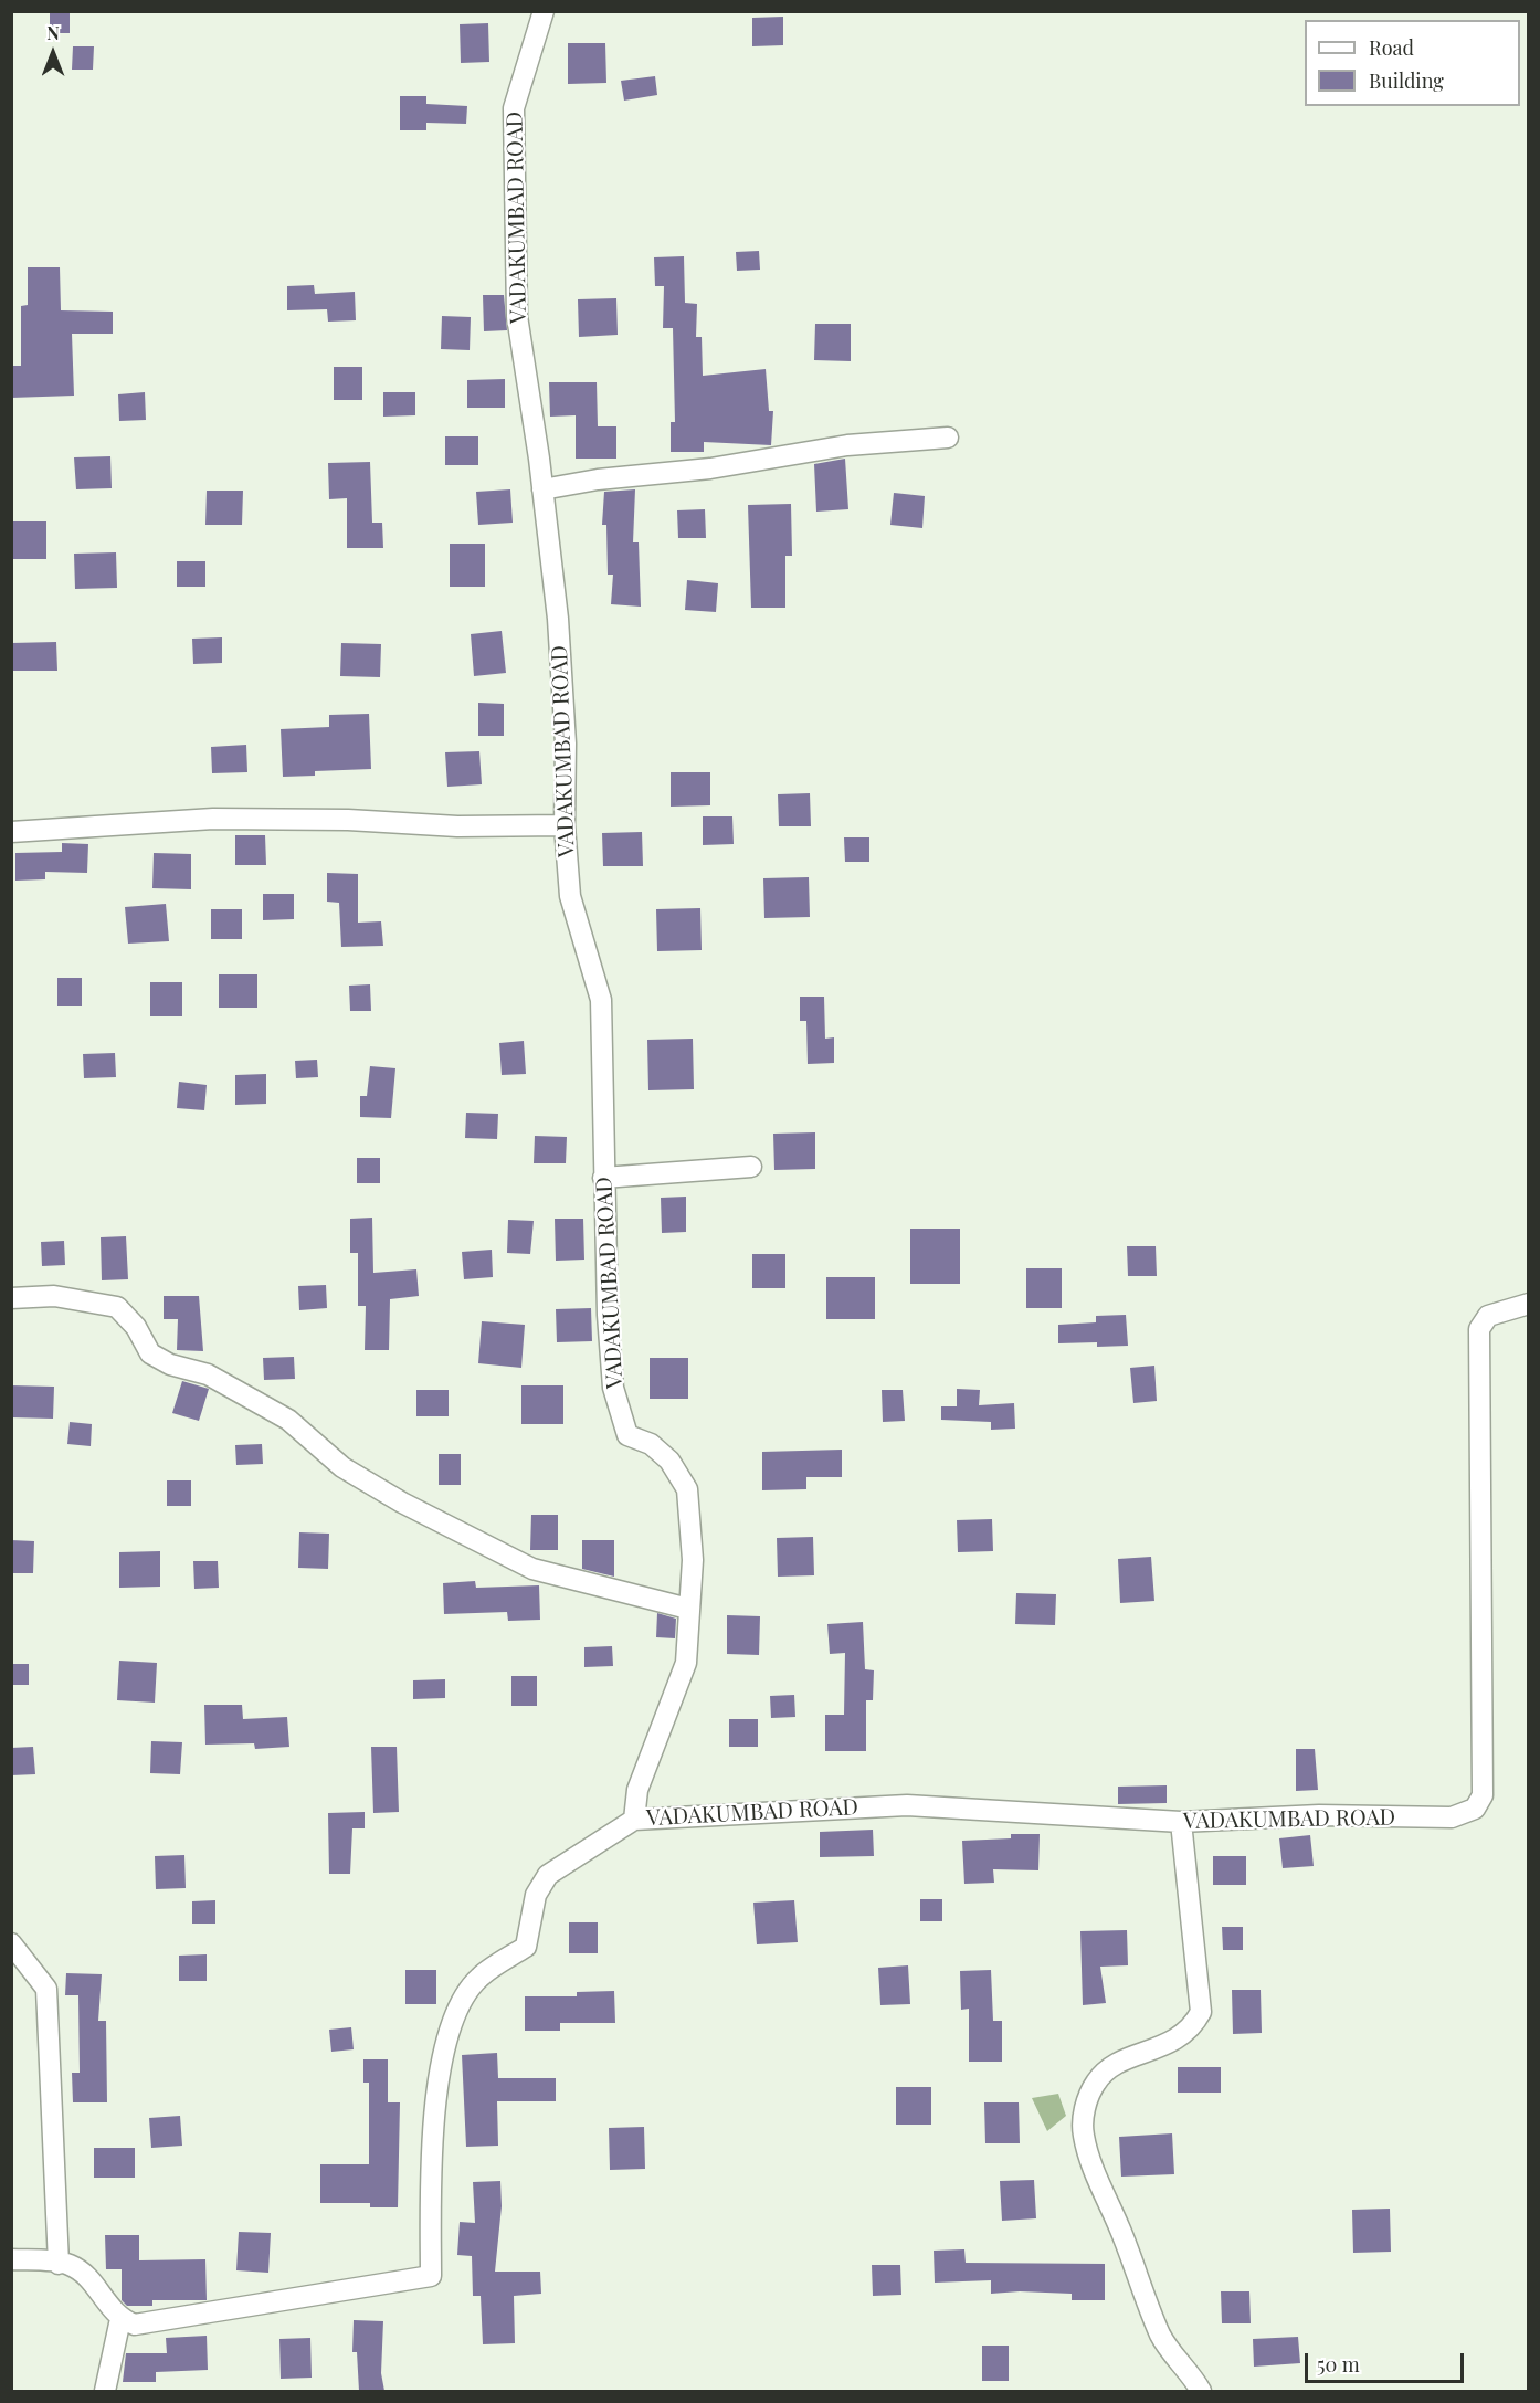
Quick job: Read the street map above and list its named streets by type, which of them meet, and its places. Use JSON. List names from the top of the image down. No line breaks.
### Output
{"streets":{"street":["VADAKUMBAD ROAD"]},"legend":["Road","Building"],"scale_bar":"50 m","north":"top"}
